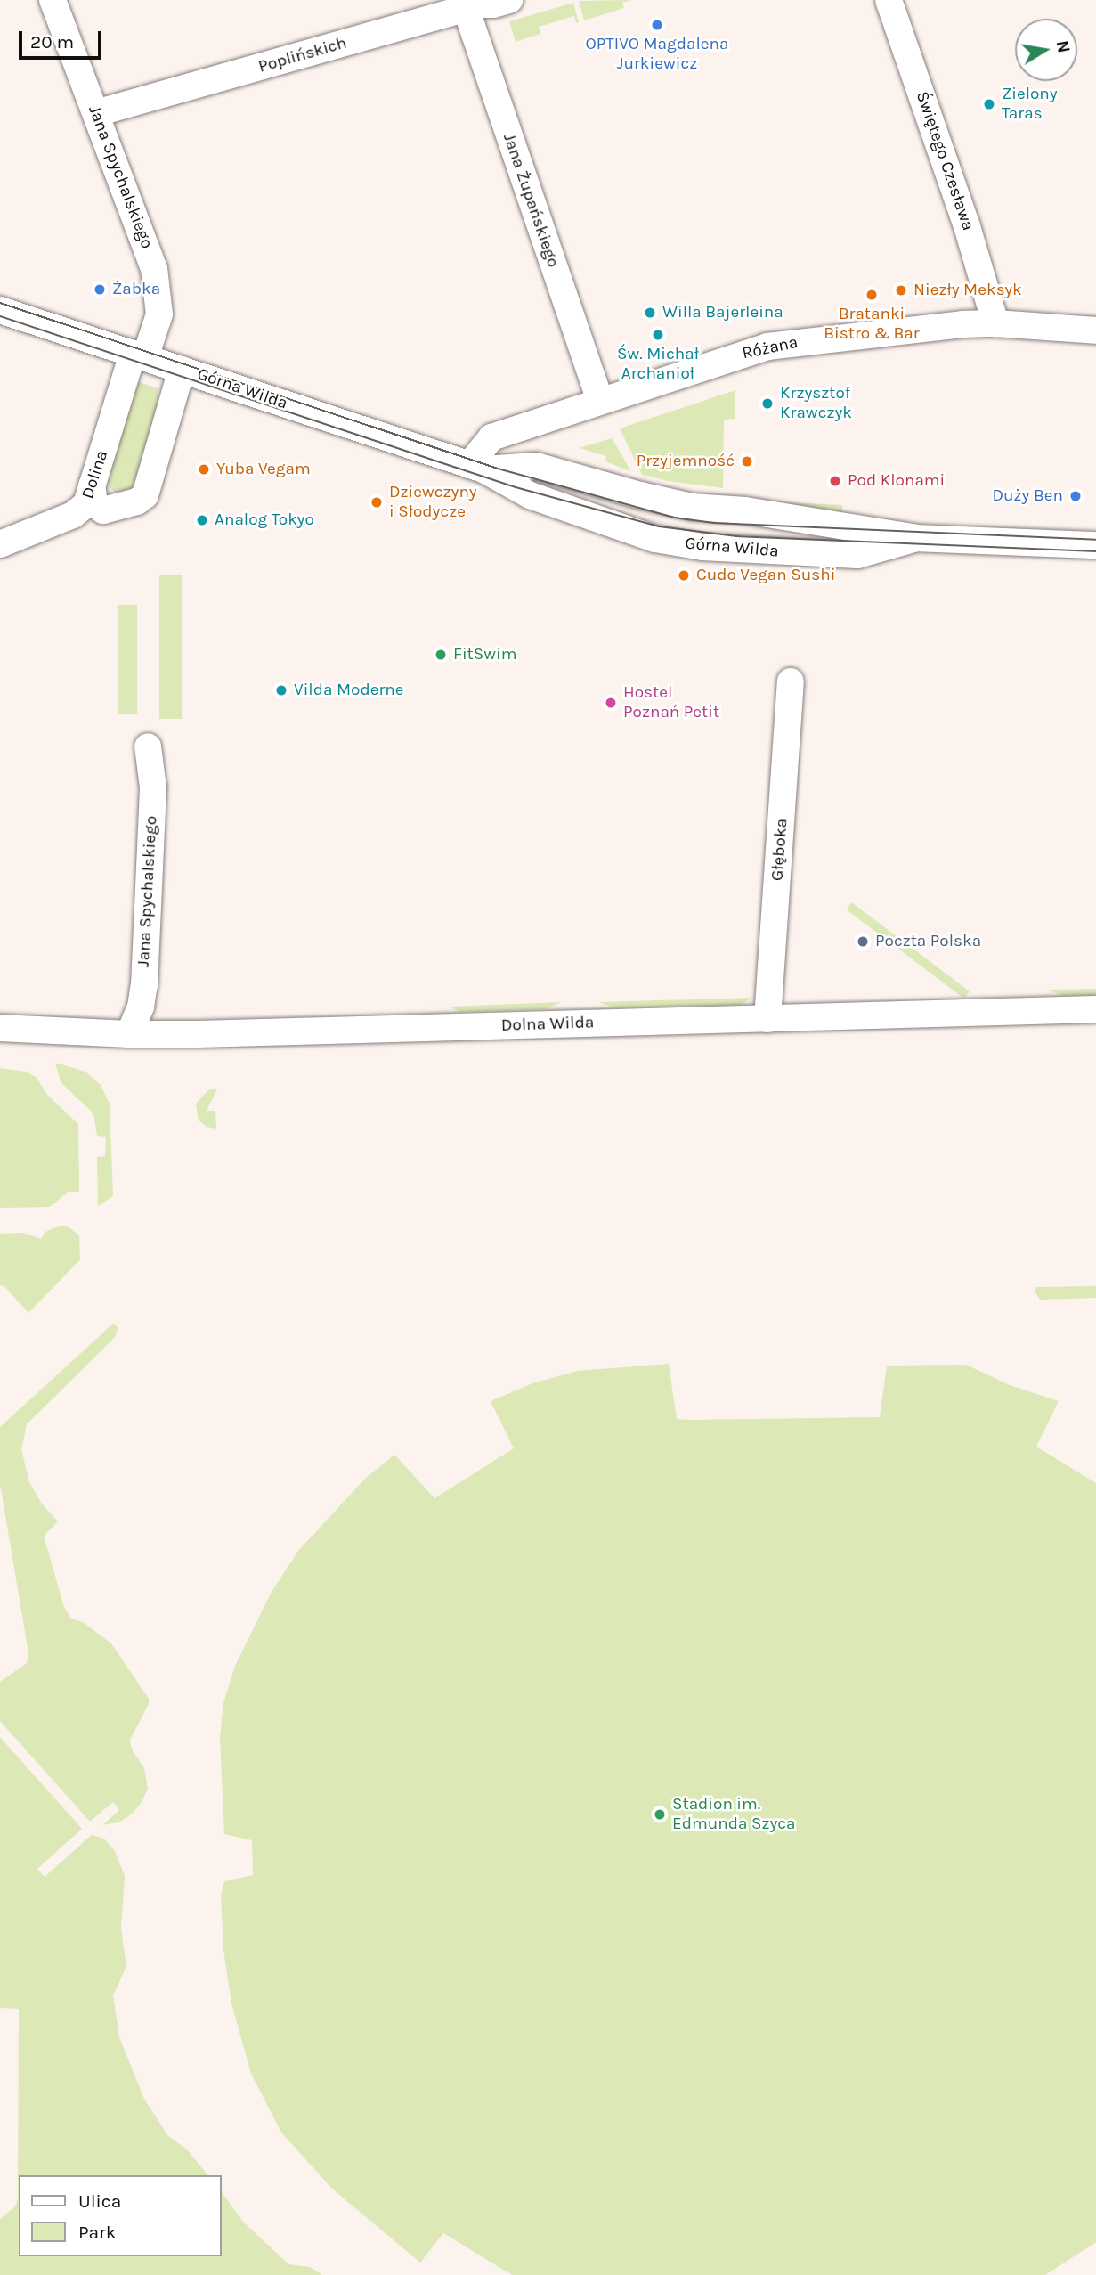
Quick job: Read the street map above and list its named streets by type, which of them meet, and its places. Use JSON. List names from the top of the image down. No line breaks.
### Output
{"streets":{"street":["Poplińskich","Świętego Czesława","Jana Spychalskiego","Jana Żupańskiego","Różana","Górna Wilda","Dolina","Głęboka","Dolna Wilda"]},"crossings":[["Poplińskich","Jana Spychalskiego"],["Poplińskich","Jana Żupańskiego"],["Świętego Czesława","Różana"],["Jana Spychalskiego","Górna Wilda"],["Jana Spychalskiego","Dolina"],["Jana Spychalskiego","Dolna Wilda"],["Jana Żupańskiego","Różana"],["Różana","Górna Wilda"],["Górna Wilda","Dolina"],["Głęboka","Dolna Wilda"]],"places":["OPTIVO Magdalena Jurkiewicz","Zielony Taras","Żabka","Niezły Meksyk","Bratanki Bistro & Bar","Willa Bajerleina","Św. Michał Archanioł","Krzysztof Krawczyk","Przyjemność","Yuba Vegam","Pod Klonami","Duży Ben","Dziewczyny i Słodycze","Analog Tokyo","Cudo Vegan Sushi","FitSwim","Vilda Moderne","Hostel Poznań Petit","Poczta Polska","Stadion im. Edmunda Szyca"],"legend":["Ulica","Park"],"scale_bar":"20 m","north":"right"}
